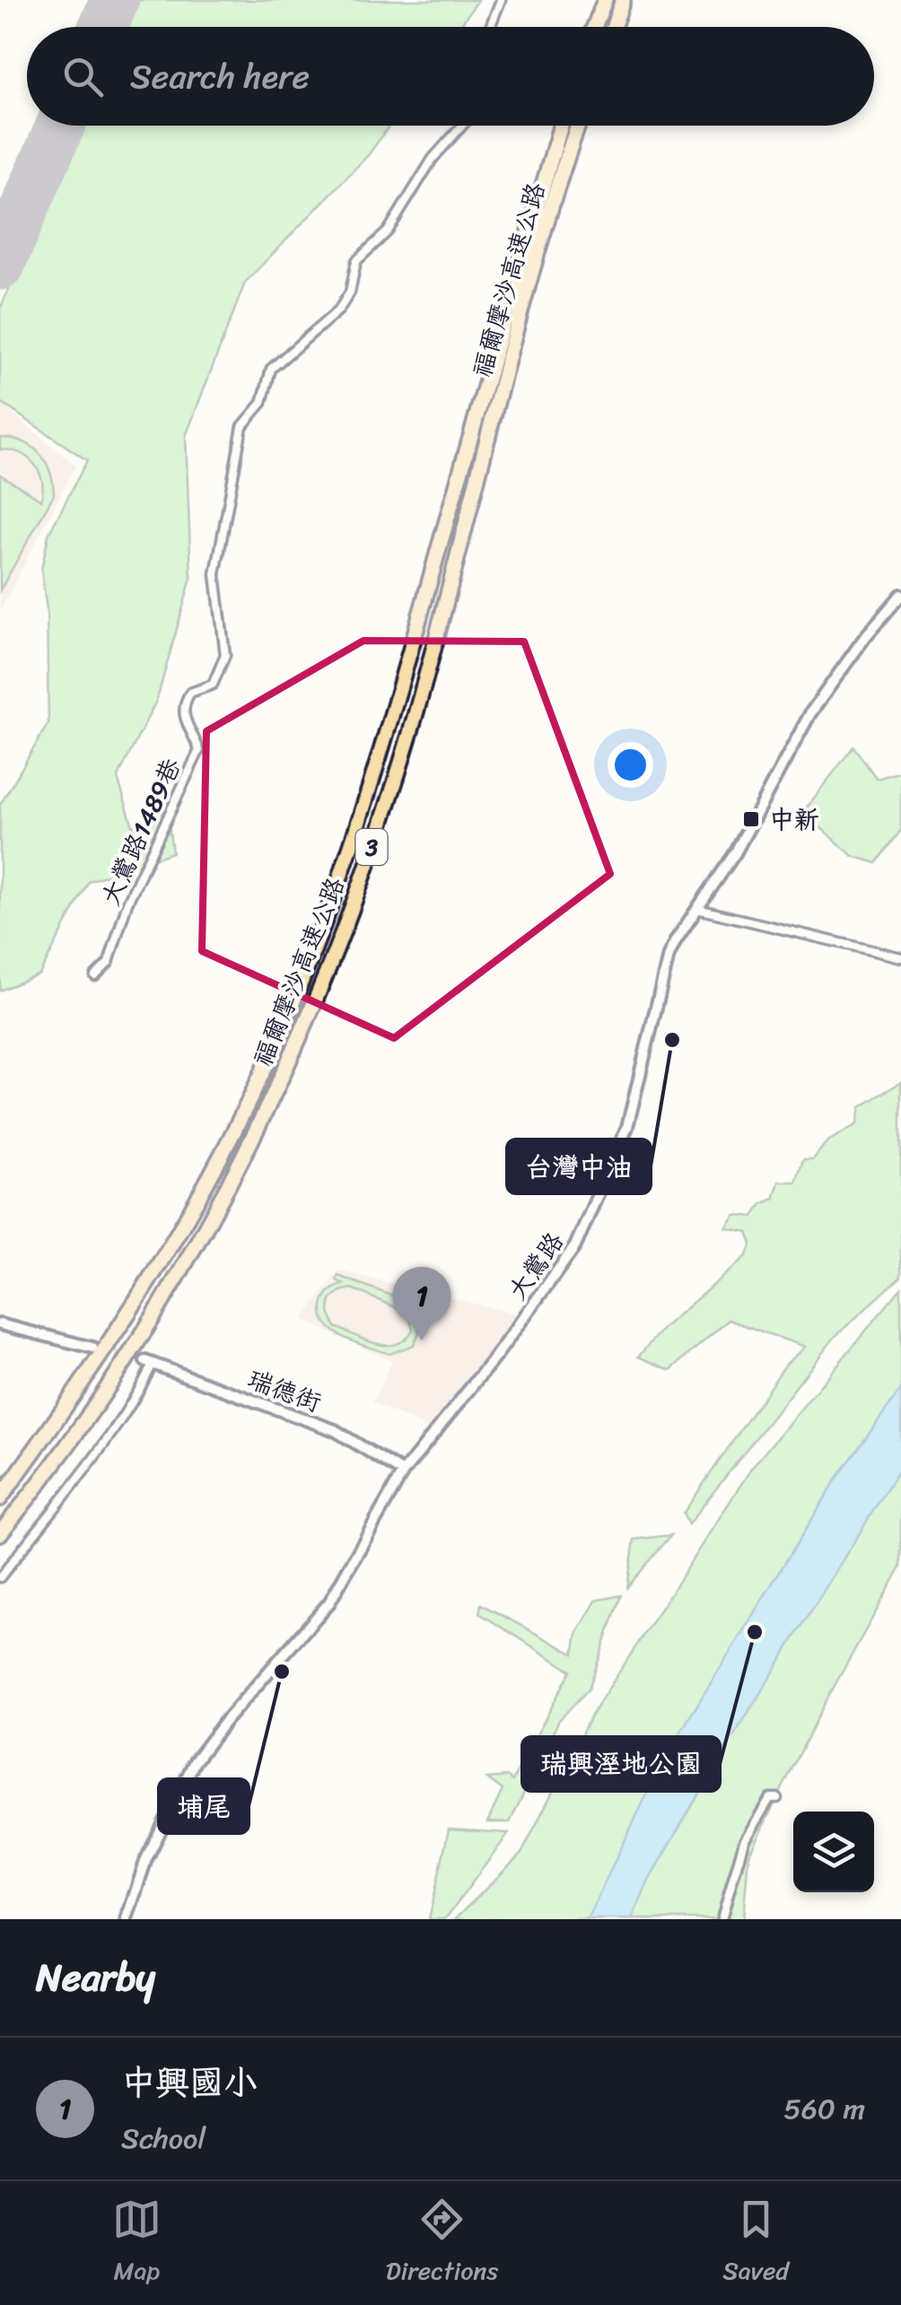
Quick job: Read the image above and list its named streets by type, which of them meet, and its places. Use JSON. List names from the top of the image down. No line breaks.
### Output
{"streets":{"highway":["福爾摩沙高速公路","3"],"street":["大鶯路1489巷","大鶯路","瑞德街"]},"crossings":[["大鶯路","瑞德街"]],"places":{"transit":["中新"],"other":["台灣中油","瑞興溼地公園","埔尾"]},"page":{"search":"Search here","pins":"1","heading":"Nearby","list":[{"mark":"1","name":"中興國小","note":"School","value":"560 m"}],"nav":["Map","Directions","Saved"]}}
